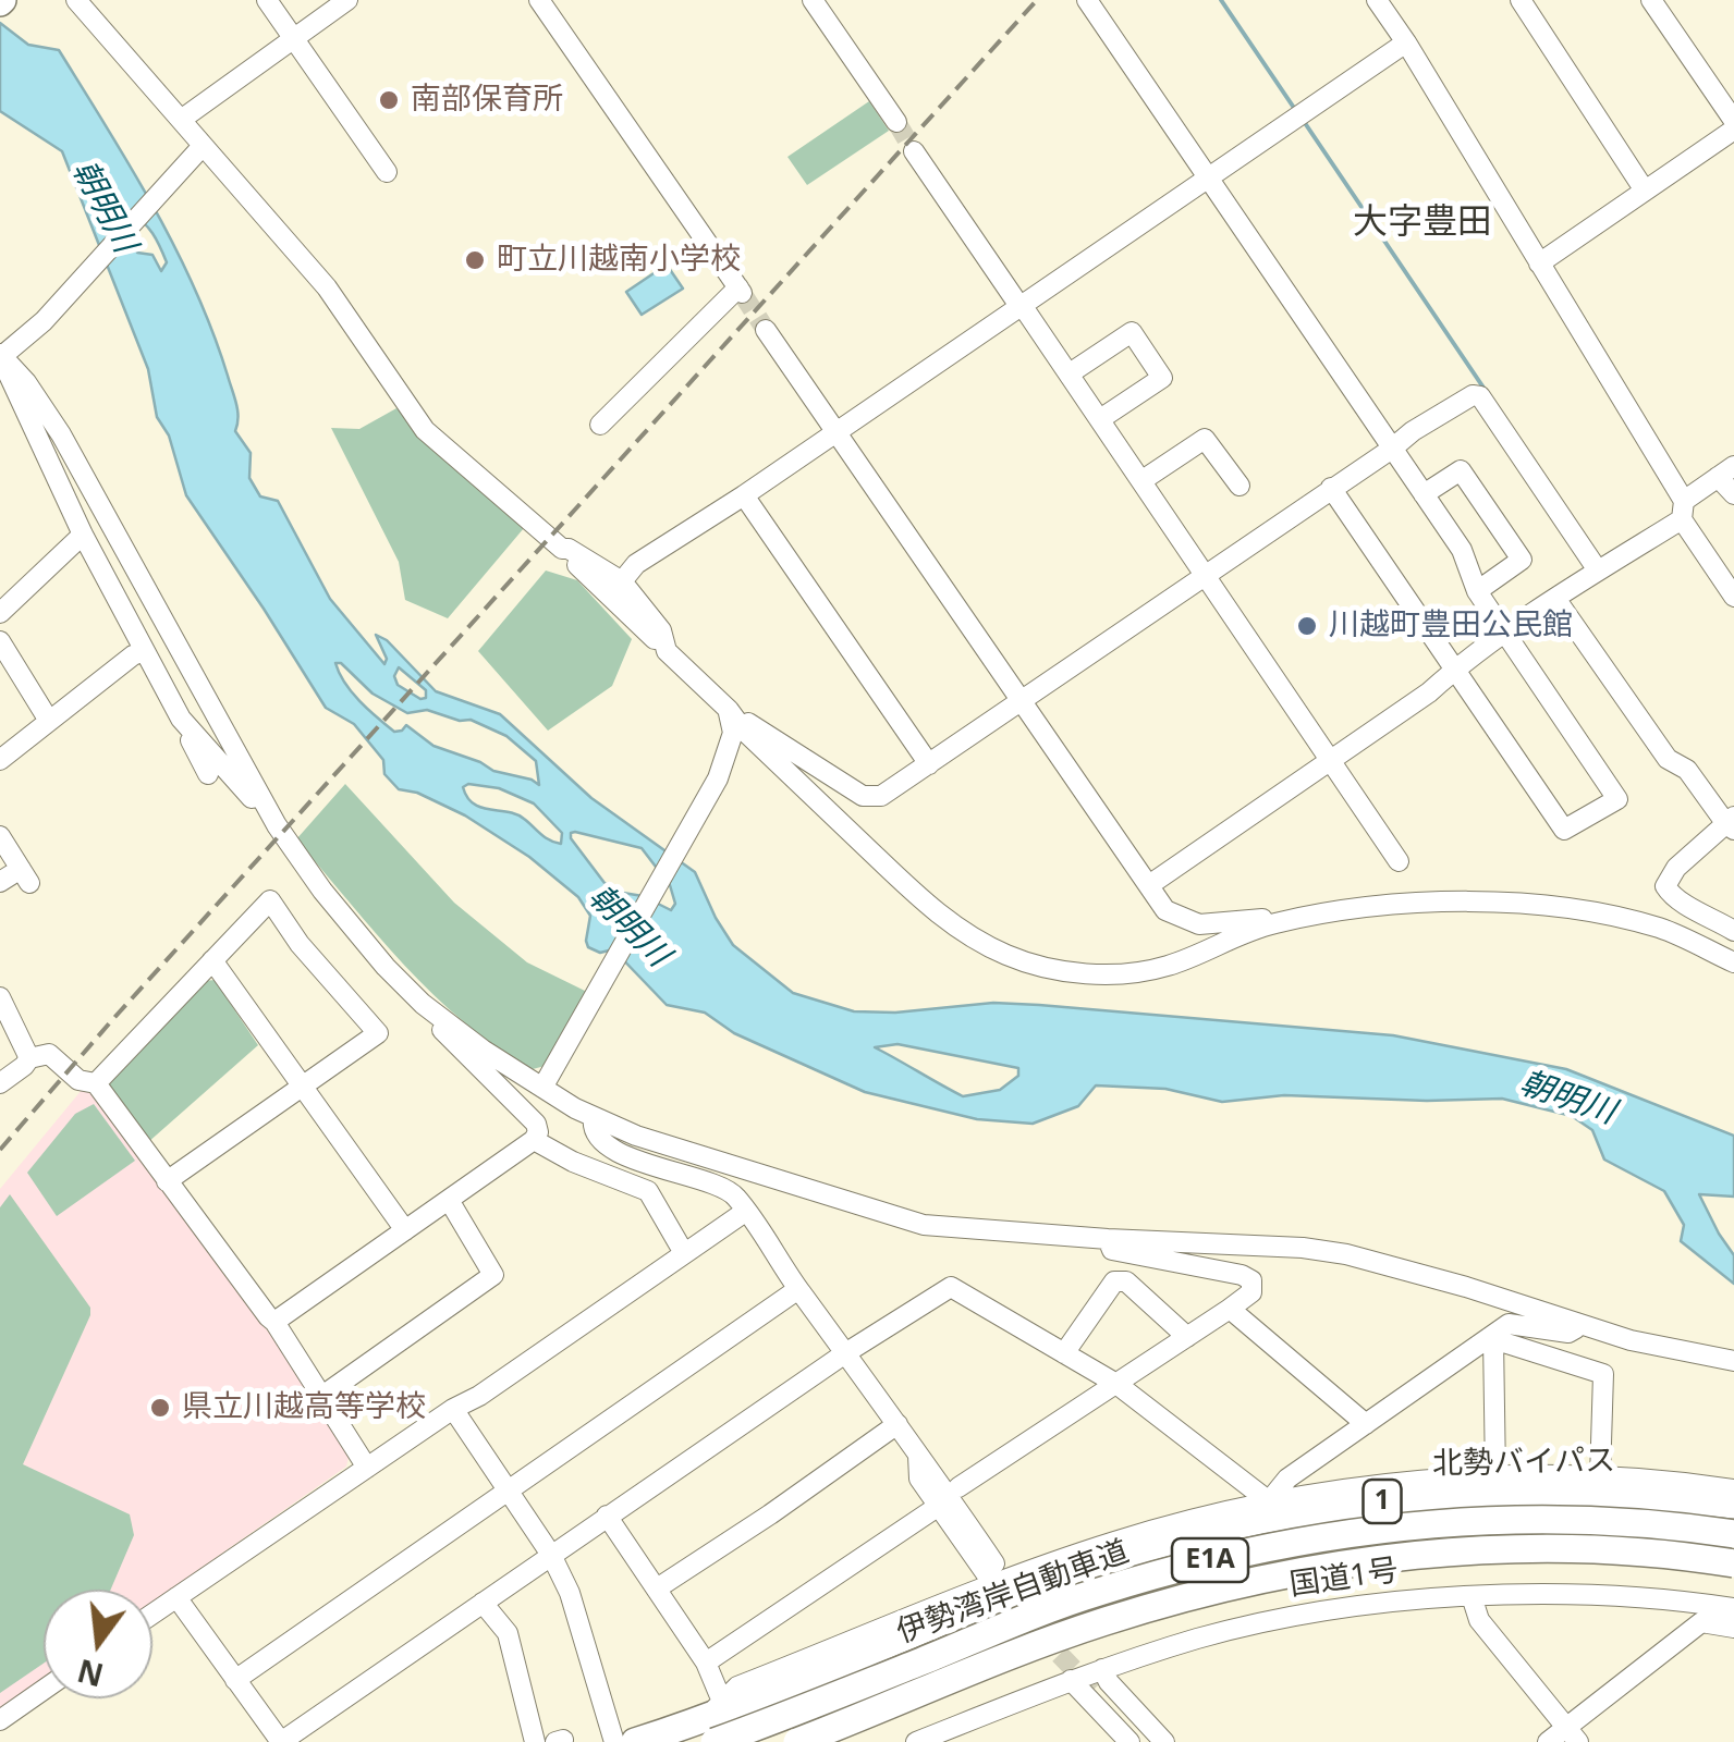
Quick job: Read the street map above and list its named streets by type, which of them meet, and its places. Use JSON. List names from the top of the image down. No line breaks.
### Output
{"streets":{"highway":["北勢バイパス","1","E1A","伊勢湾岸自動車道"],"street":["国道1号"]},"crossings":[["北勢バイパス","伊勢湾岸自動車道"]],"districts":["大字豊田"],"water":["朝明川"],"places":["南部保育所","町立川越南小学校","川越町豊田公民館","県立川越高等学校"],"north":"bottom"}
